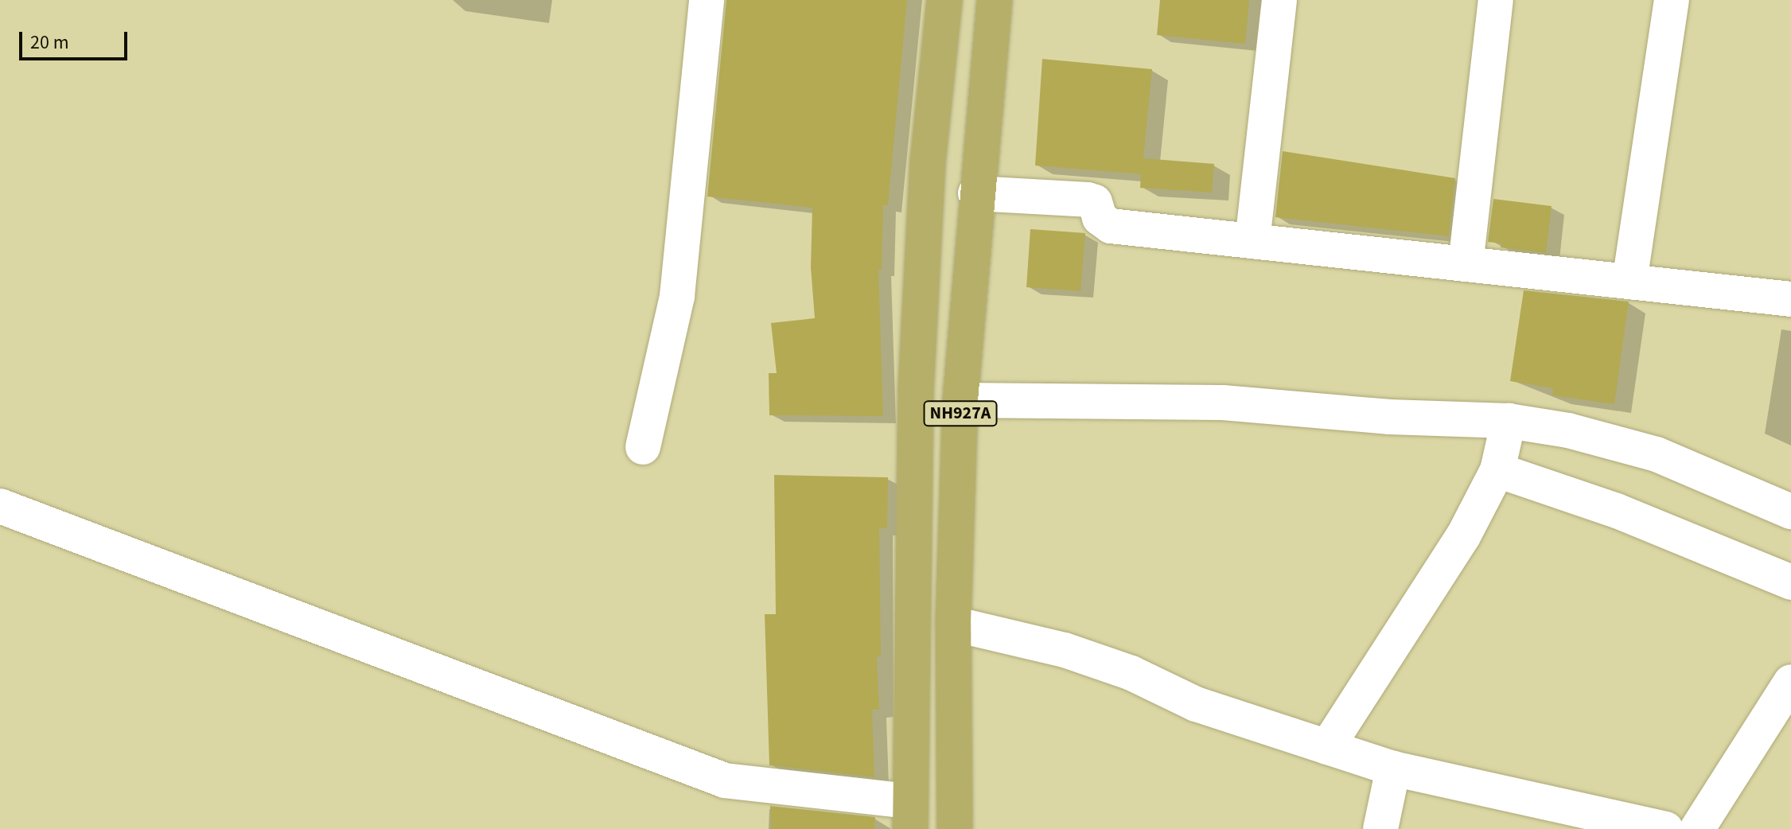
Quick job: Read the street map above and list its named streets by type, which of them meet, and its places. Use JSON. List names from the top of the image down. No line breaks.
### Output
{"streets":{"highway":["NH927A"]},"scale_bar":"20 m"}
